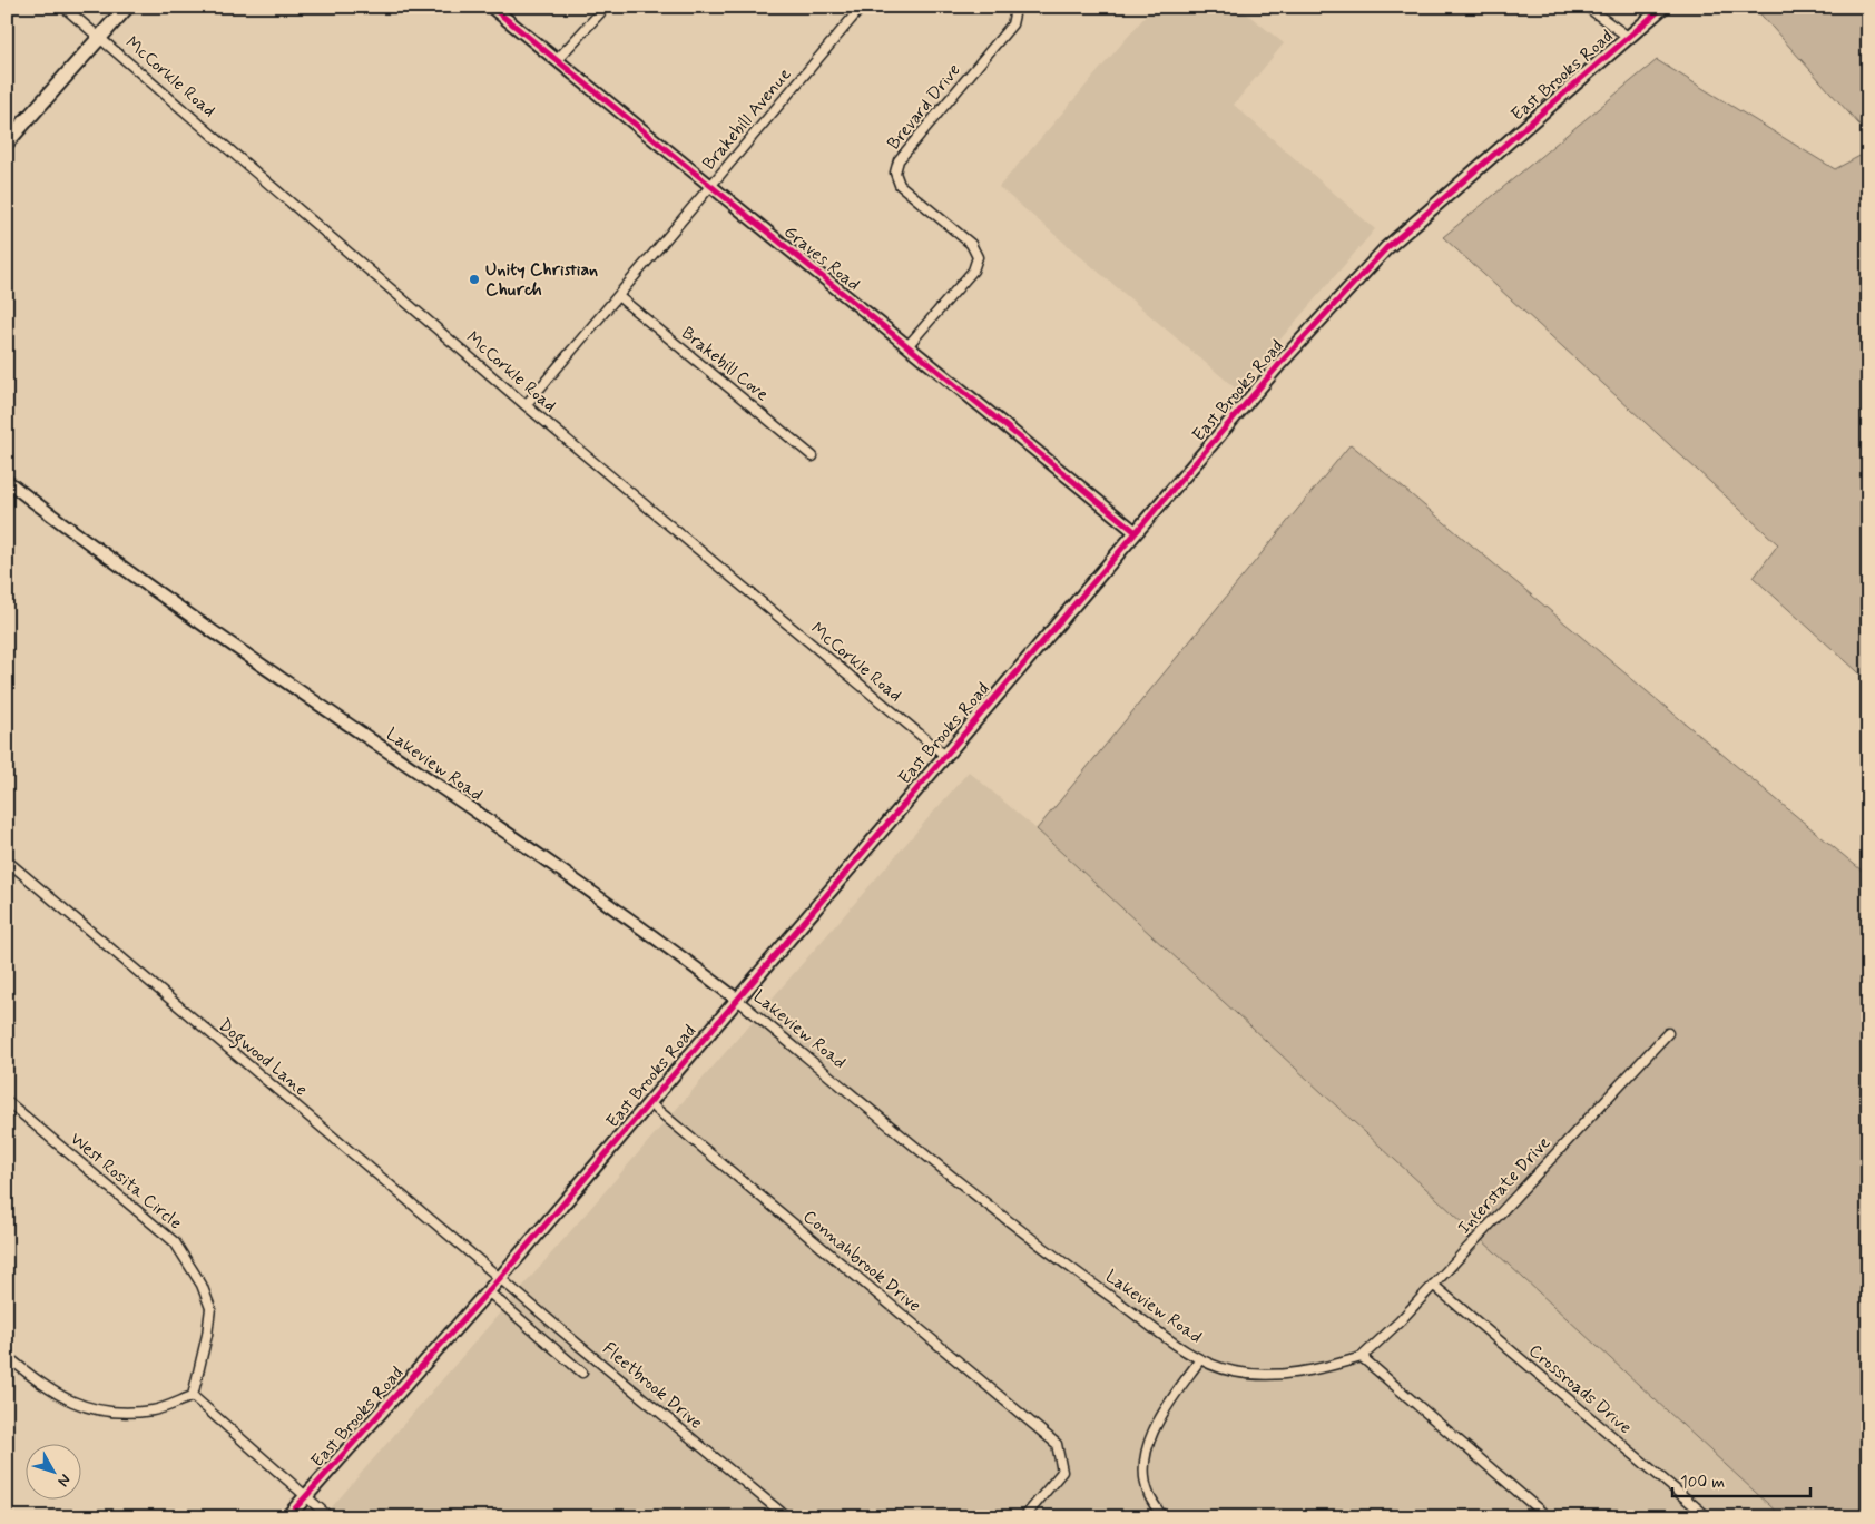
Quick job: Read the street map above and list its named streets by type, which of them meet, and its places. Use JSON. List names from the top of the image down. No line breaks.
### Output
{"streets":{"main road":["East Brooks Road"],"street":["McCorkle Road","Brevard Drive","Brakebill Avenue","Graves Road","Brakebill Cove","Lakeview Road","Dogwood Lane","West Rosita Circle","Interstate Drive","Connahbrook Drive","Fleetbrook Drive","Crossroads Drive"]},"crossings":[["East Brooks Road","McCorkle Road"],["East Brooks Road","Graves Road"],["East Brooks Road","Lakeview Road"],["East Brooks Road","Dogwood Lane"],["East Brooks Road","Connahbrook Drive"],["East Brooks Road","Fleetbrook Drive"],["McCorkle Road","Brakebill Avenue"],["Brevard Drive","Graves Road"],["Brakebill Avenue","Graves Road"],["Brakebill Avenue","Brakebill Cove"],["Lakeview Road","Interstate Drive"],["Dogwood Lane","Fleetbrook Drive"],["Interstate Drive","Crossroads Drive"]],"places":["Unity Christian Church"],"scale_bar":"100 m","north":"bottom right"}
